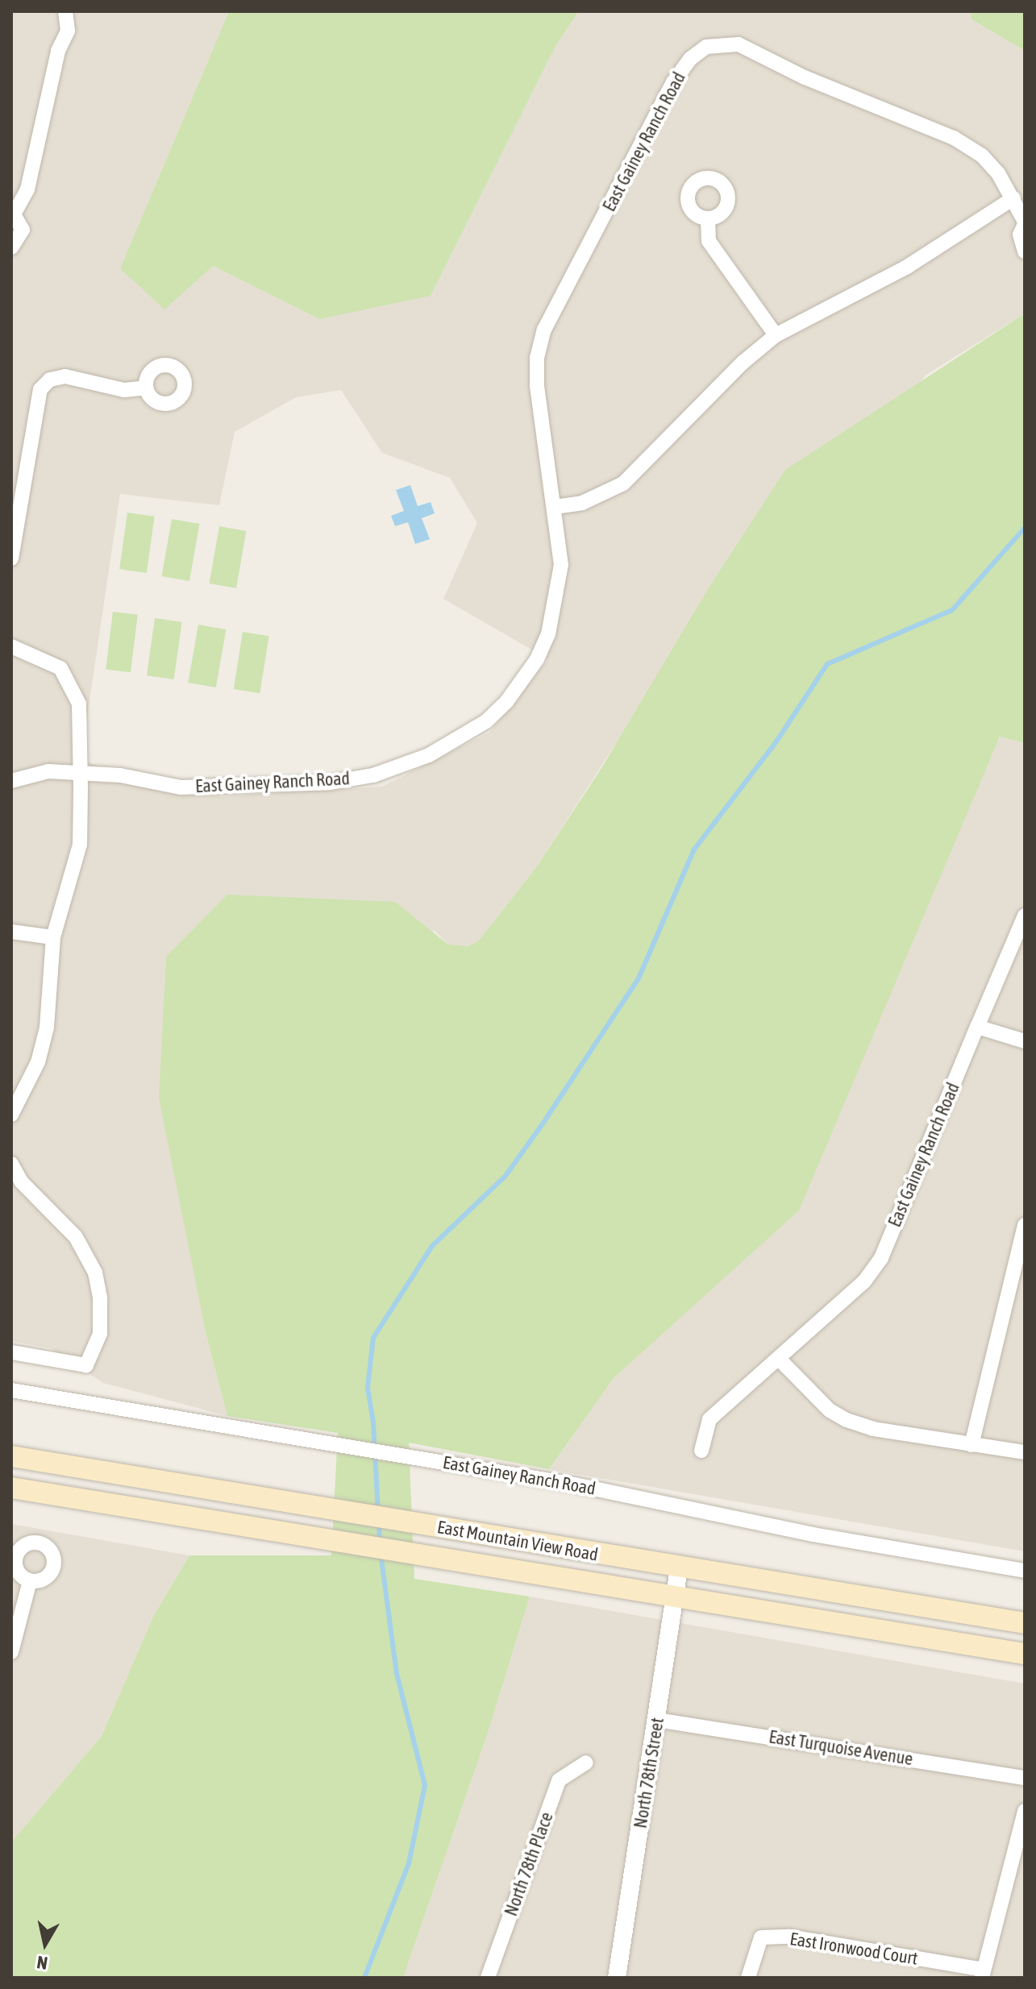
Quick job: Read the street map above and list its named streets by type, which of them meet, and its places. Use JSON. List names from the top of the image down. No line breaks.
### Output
{"streets":{"main road":["East Mountain View Road"],"street":["East Gainey Ranch Road","East Turquoise Avenue","North 78th Street","North 78th Place","East Ironwood Court"]},"crossings":[["East Mountain View Road","North 78th Street"],["East Turquoise Avenue","North 78th Street"]],"north":"bottom"}
